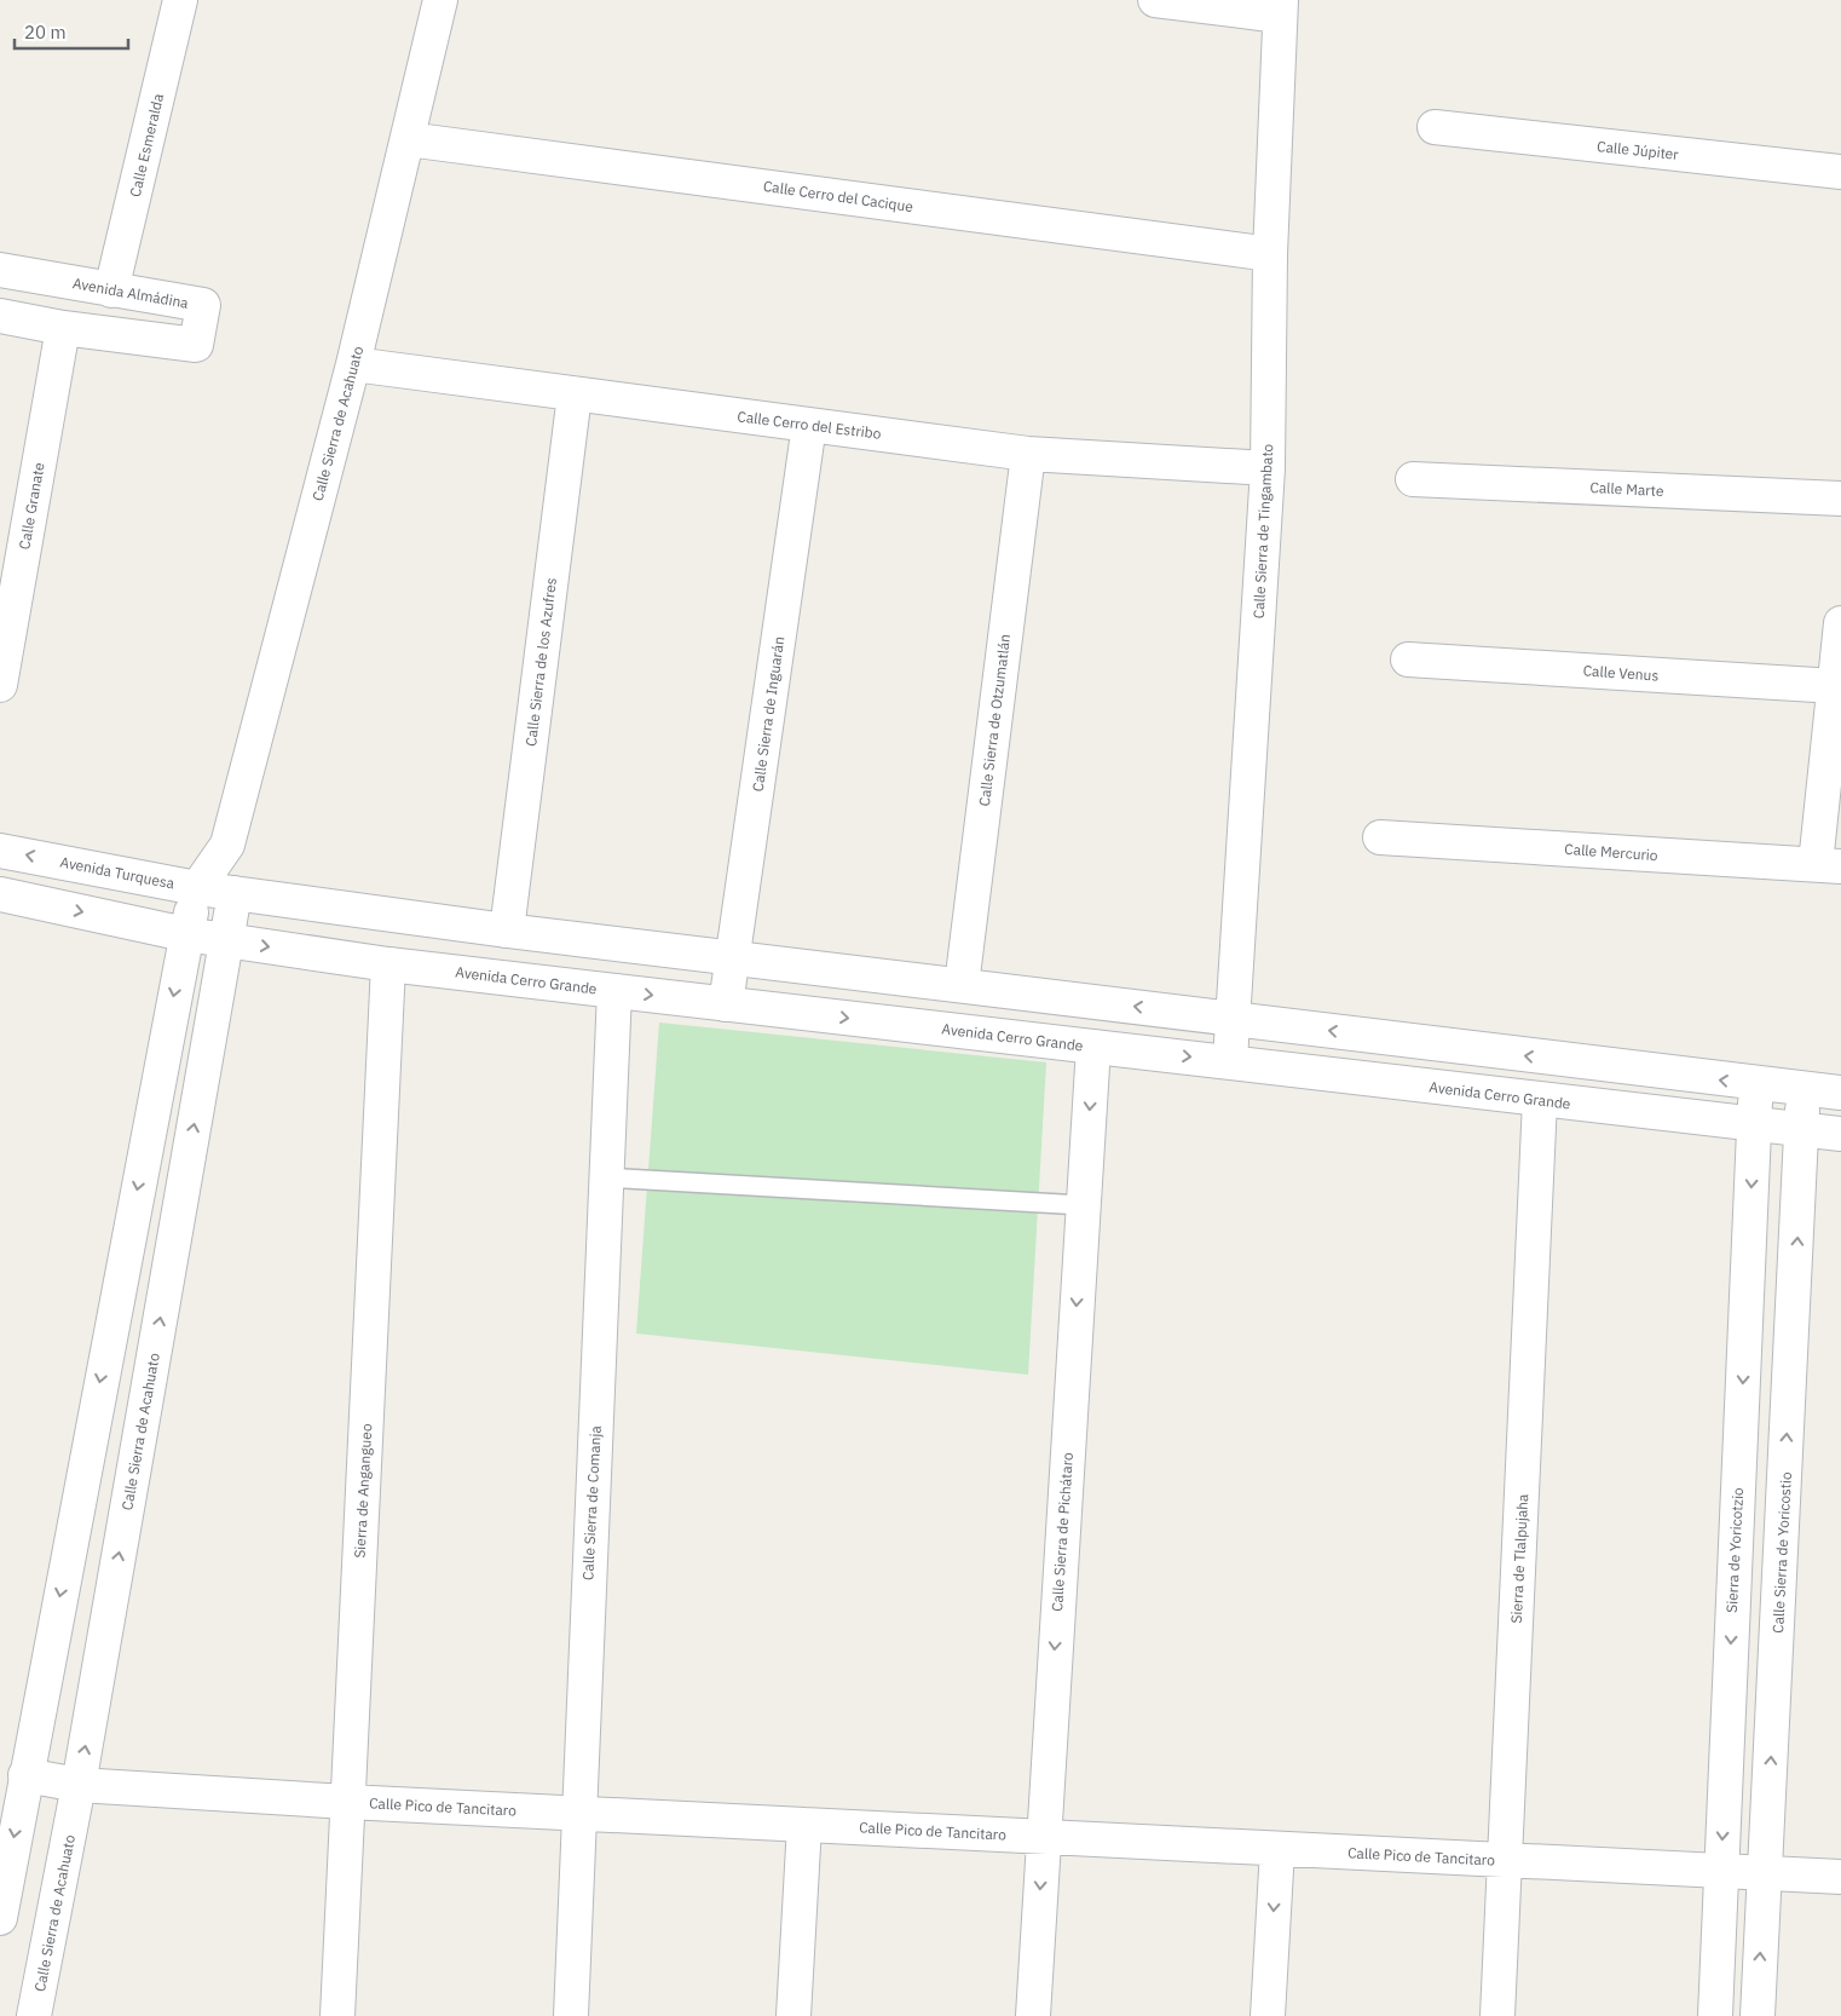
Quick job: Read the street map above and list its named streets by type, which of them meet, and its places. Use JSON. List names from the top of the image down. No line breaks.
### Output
{"streets":{"street":["Calle Esmeralda","Calle Júpiter","Calle Cerro del Cacique","Avenida Almádina","Calle Sierra de Acahuato","Calle Cerro del Estribo","Calle Marte","Calle Granate","Calle Sierra de Tingambato","Calle Sierra de los Azufres","Calle Venus","Calle Sierra de Inguarán","Calle Sierra de Otzumatlán","Calle Mercurio","Avenida Turquesa","Avenida Cerro Grande","Sierra de Angangueo","Calle Sierra de Comanja","Calle Sierra de Pichátaro","Sierra de Yoricotzio","Calle Sierra de Yoricostio","Sierra de Tlalpujaha","Calle Pico de Tancitaro"]},"crossings":[["Calle Esmeralda","Avenida Almádina"],["Calle Cerro del Cacique","Calle Sierra de Acahuato"],["Calle Cerro del Cacique","Calle Sierra de Tingambato"],["Avenida Almádina","Calle Granate"],["Calle Sierra de Acahuato","Calle Cerro del Estribo"],["Calle Sierra de Acahuato","Avenida Turquesa"],["Calle Sierra de Acahuato","Avenida Cerro Grande"],["Calle Sierra de Acahuato","Calle Pico de Tancitaro"],["Calle Cerro del Estribo","Calle Sierra de Tingambato"],["Calle Cerro del Estribo","Calle Sierra de los Azufres"],["Calle Cerro del Estribo","Calle Sierra de Inguarán"],["Calle Cerro del Estribo","Calle Sierra de Otzumatlán"],["Calle Sierra de Tingambato","Avenida Cerro Grande"],["Calle Sierra de Inguarán","Avenida Cerro Grande"],["Avenida Cerro Grande","Sierra de Angangueo"],["Avenida Cerro Grande","Calle Sierra de Comanja"],["Avenida Cerro Grande","Calle Sierra de Pichátaro"],["Avenida Cerro Grande","Sierra de Yoricotzio"],["Avenida Cerro Grande","Calle Sierra de Yoricostio"],["Avenida Cerro Grande","Sierra de Tlalpujaha"],["Sierra de Angangueo","Calle Pico de Tancitaro"],["Calle Sierra de Comanja","Calle Pico de Tancitaro"],["Calle Sierra de Pichátaro","Calle Pico de Tancitaro"],["Sierra de Yoricotzio","Calle Pico de Tancitaro"],["Calle Sierra de Yoricostio","Calle Pico de Tancitaro"],["Sierra de Tlalpujaha","Calle Pico de Tancitaro"]],"one_way":["Sierra de Yoricotzio","Calle Sierra de Yoricostio"],"scale_bar":"20 m"}
